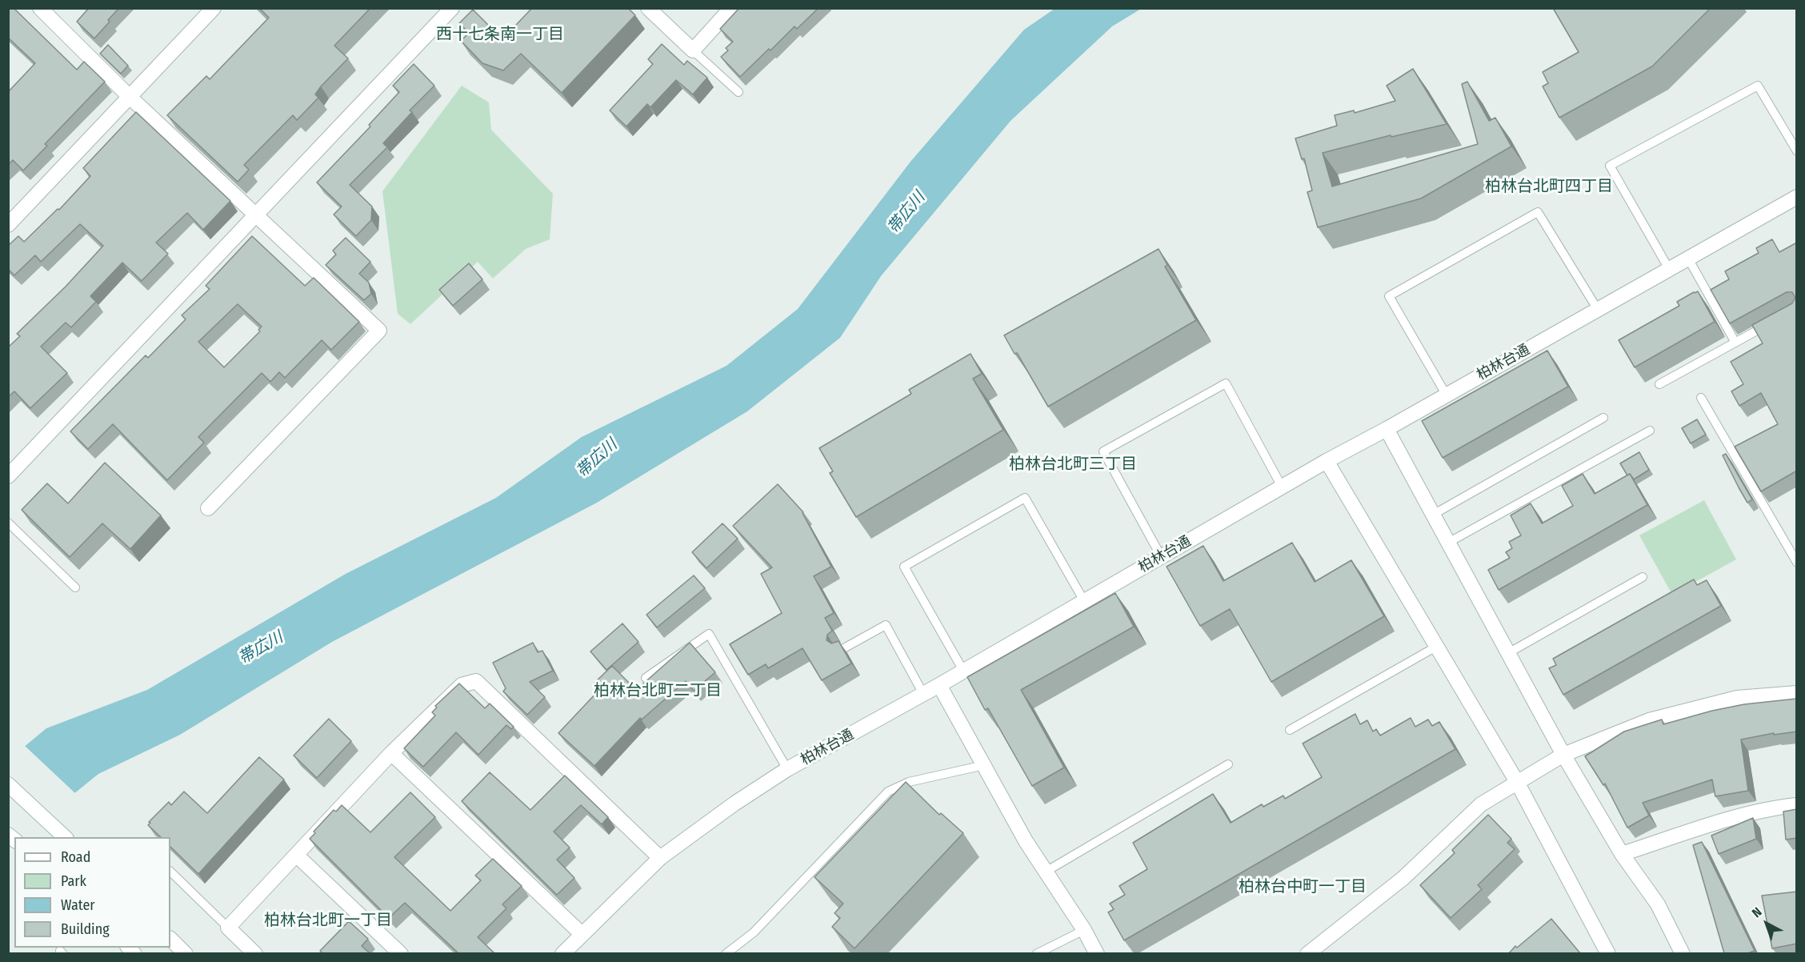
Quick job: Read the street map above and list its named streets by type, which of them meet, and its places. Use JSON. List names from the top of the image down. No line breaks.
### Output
{"streets":{"street":["柏林台通"]},"districts":["西十七条南一丁目","柏林台北町四丁目","柏林台北町三丁目","柏林台北町二丁目","柏林台中町一丁目","柏林台北町一丁目"],"water":["帯広川"],"legend":["Road","Park","Water","Building"],"north":"top left"}
